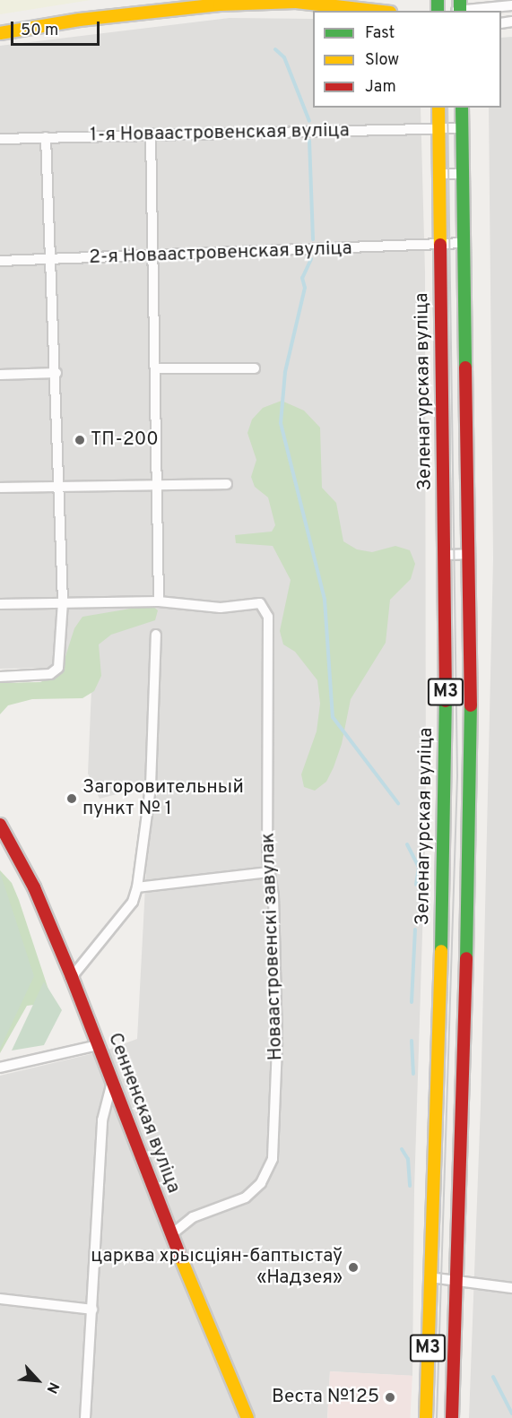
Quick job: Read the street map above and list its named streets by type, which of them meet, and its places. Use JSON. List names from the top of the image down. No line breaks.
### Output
{"streets":{"main road":["Зеленагурская вуліца","М3","Сенненская вуліца"],"street":["1-я Новаастровенская вуліца","2-я Новаастровенская вуліца","Новаастровенскі завулак"]},"crossings":[["1-я Новаастровенская вуліца","Зеленагурская вуліца"],["1-я Новаастровенская вуліца","М3"],["2-я Новаастровенская вуліца","Зеленагурская вуліца"],["2-я Новаастровенская вуліца","М3"],["Новаастровенскі завулак","Сенненская вуліца"]],"places":["ТП-200","Загоровительный пункт № 1","царква хрысціян-баптыстаў «Надзея»","Веста №125"],"legend":["Fast","Slow","Jam"],"scale_bar":"50 m","north":"bottom right"}
